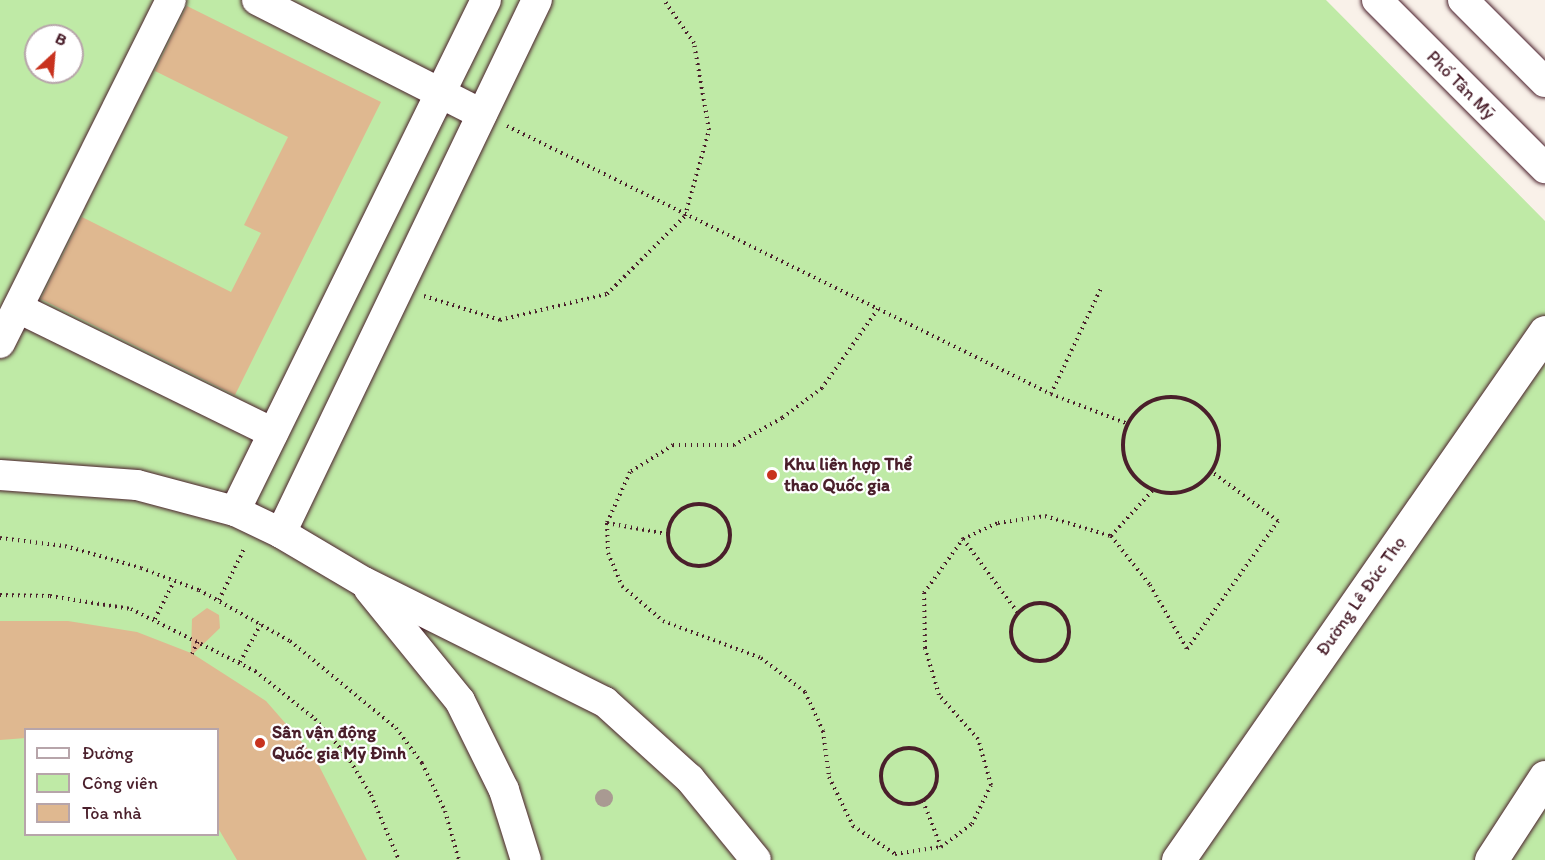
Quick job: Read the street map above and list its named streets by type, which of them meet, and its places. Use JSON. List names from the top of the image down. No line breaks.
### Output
{"streets":{"main road":["Đường Lê Đức Thọ"],"street":["Phố Tân Mỹ"]},"places":["Khu liên hợp Thể thao Quốc gia","Sân vận động Quốc gia Mỹ Đình"],"legend":["Đường","Công viên","Tòa nhà"],"north":"top right"}
